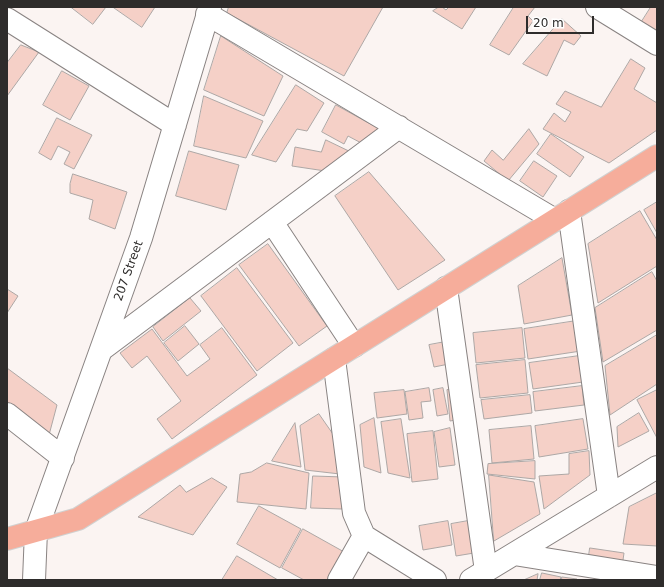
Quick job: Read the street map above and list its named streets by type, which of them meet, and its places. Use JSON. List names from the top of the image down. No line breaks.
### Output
{"streets":{"street":["207 Street"]},"scale_bar":"20 m"}
